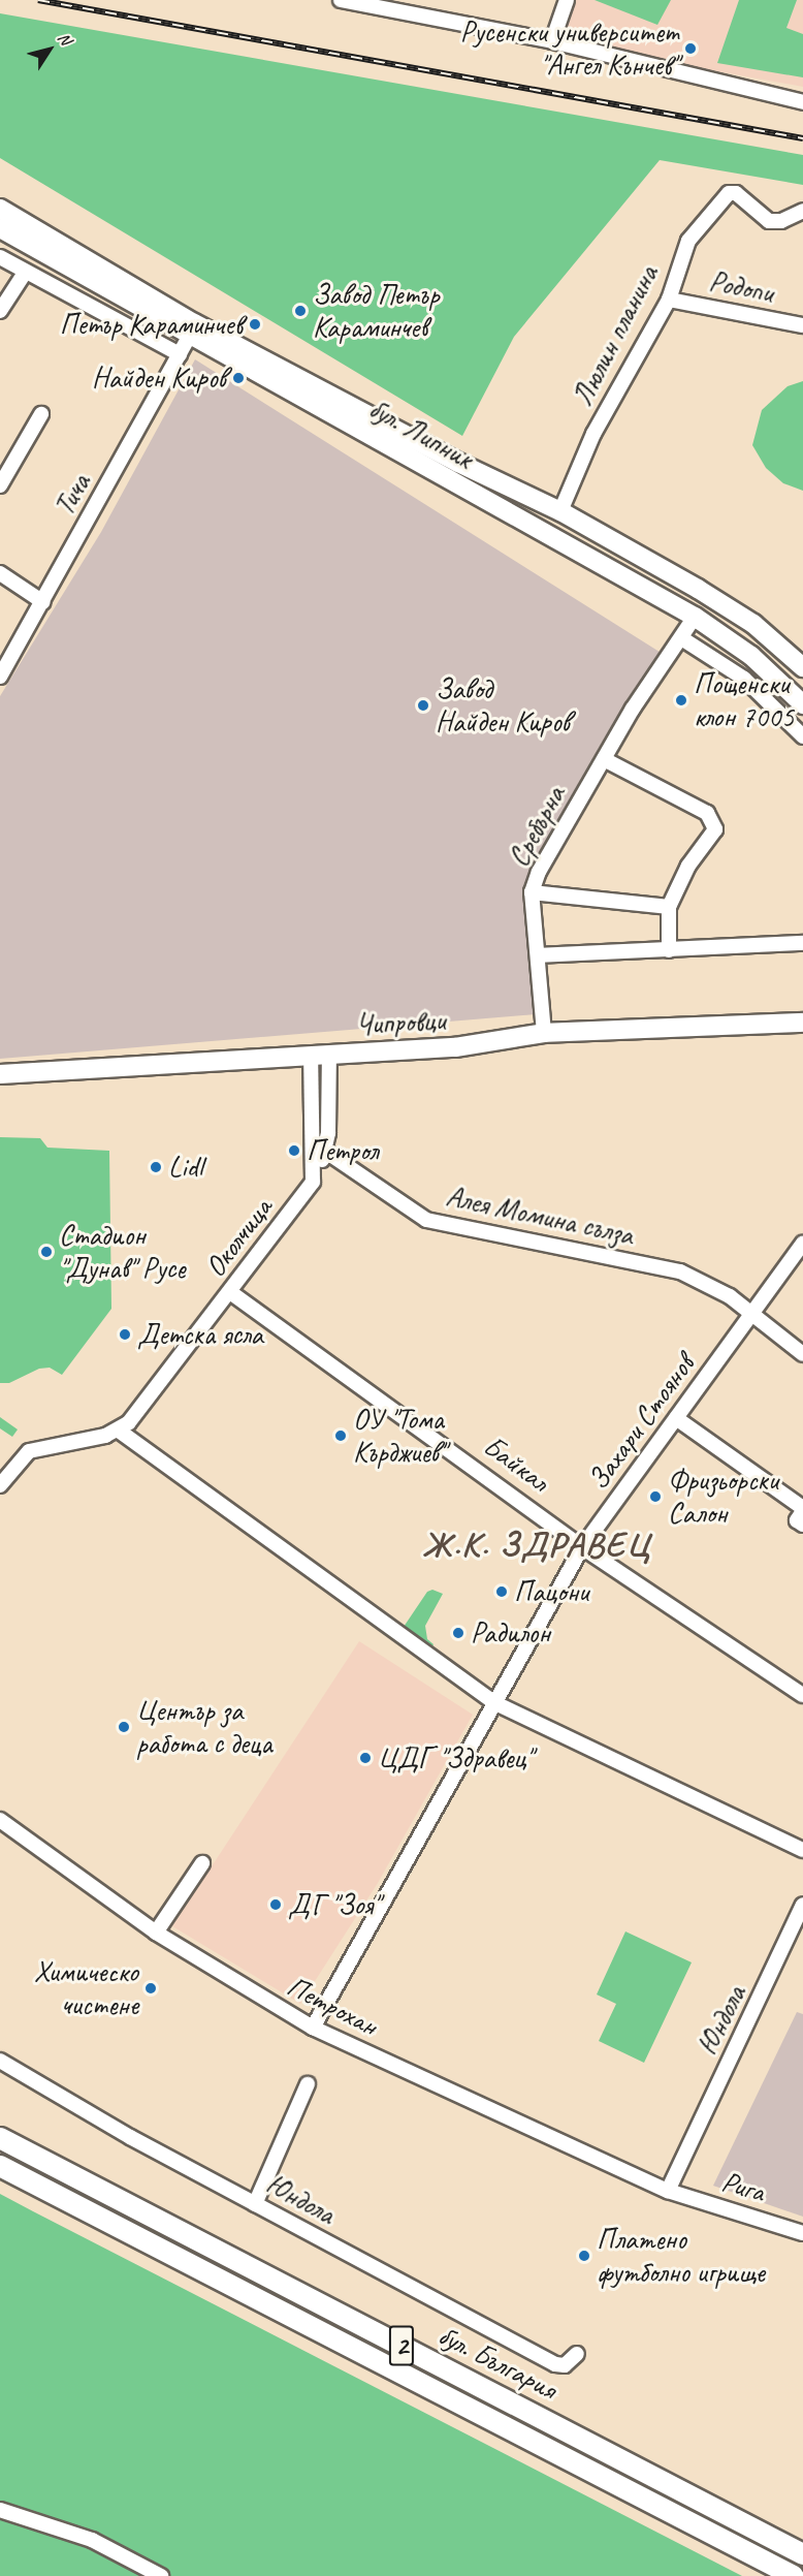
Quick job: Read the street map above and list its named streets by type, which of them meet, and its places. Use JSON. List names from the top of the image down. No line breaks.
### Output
{"streets":{"highway":["2","бул. България"],"main road":["бул. Липник","Чипровци"],"street":["Родопи","Люлин планина","Тича","Сребърна","Алея Момина сълза","Околчица","Захари Стоянов","Байкал","Петрохан","Юндола","Рига"]},"crossings":[["Родопи","Люлин планина"],["Люлин планина","бул. Липник"],["бул. Липник","Тича"],["бул. Липник","Сребърна"],["Сребърна","Чипровци"],["Алея Момина сълза","Околчица"],["Алея Момина сълза","Захари Стоянов"],["Околчица","Байкал"],["Захари Стоянов","Байкал"],["Захари Стоянов","Петрохан"],["Петрохан","Юндола"],["Петрохан","Рига"],["Юндола","Рига"]],"districts":["Ж.К. ЗДРАВЕЦ"],"places":["Русенски университет \"Ангел Кънчев\"","Завод Петър Караминчев","Петър Караминчев","Найден Киров","Пощенски клон 7005","Завод Найден Киров","Петрол","Lidl","Стадион \"Дунав\" Русе","Детска ясла","ОУ \"Тома Кърджиев\"","Фризьорски Салон","Пацони","Радилон","Център за работа с деца","ЦДГ \"Здравец\"","ДГ \"Зоя\"","Химическо чистене","Платено футболно игрище"],"north":"top right"}
